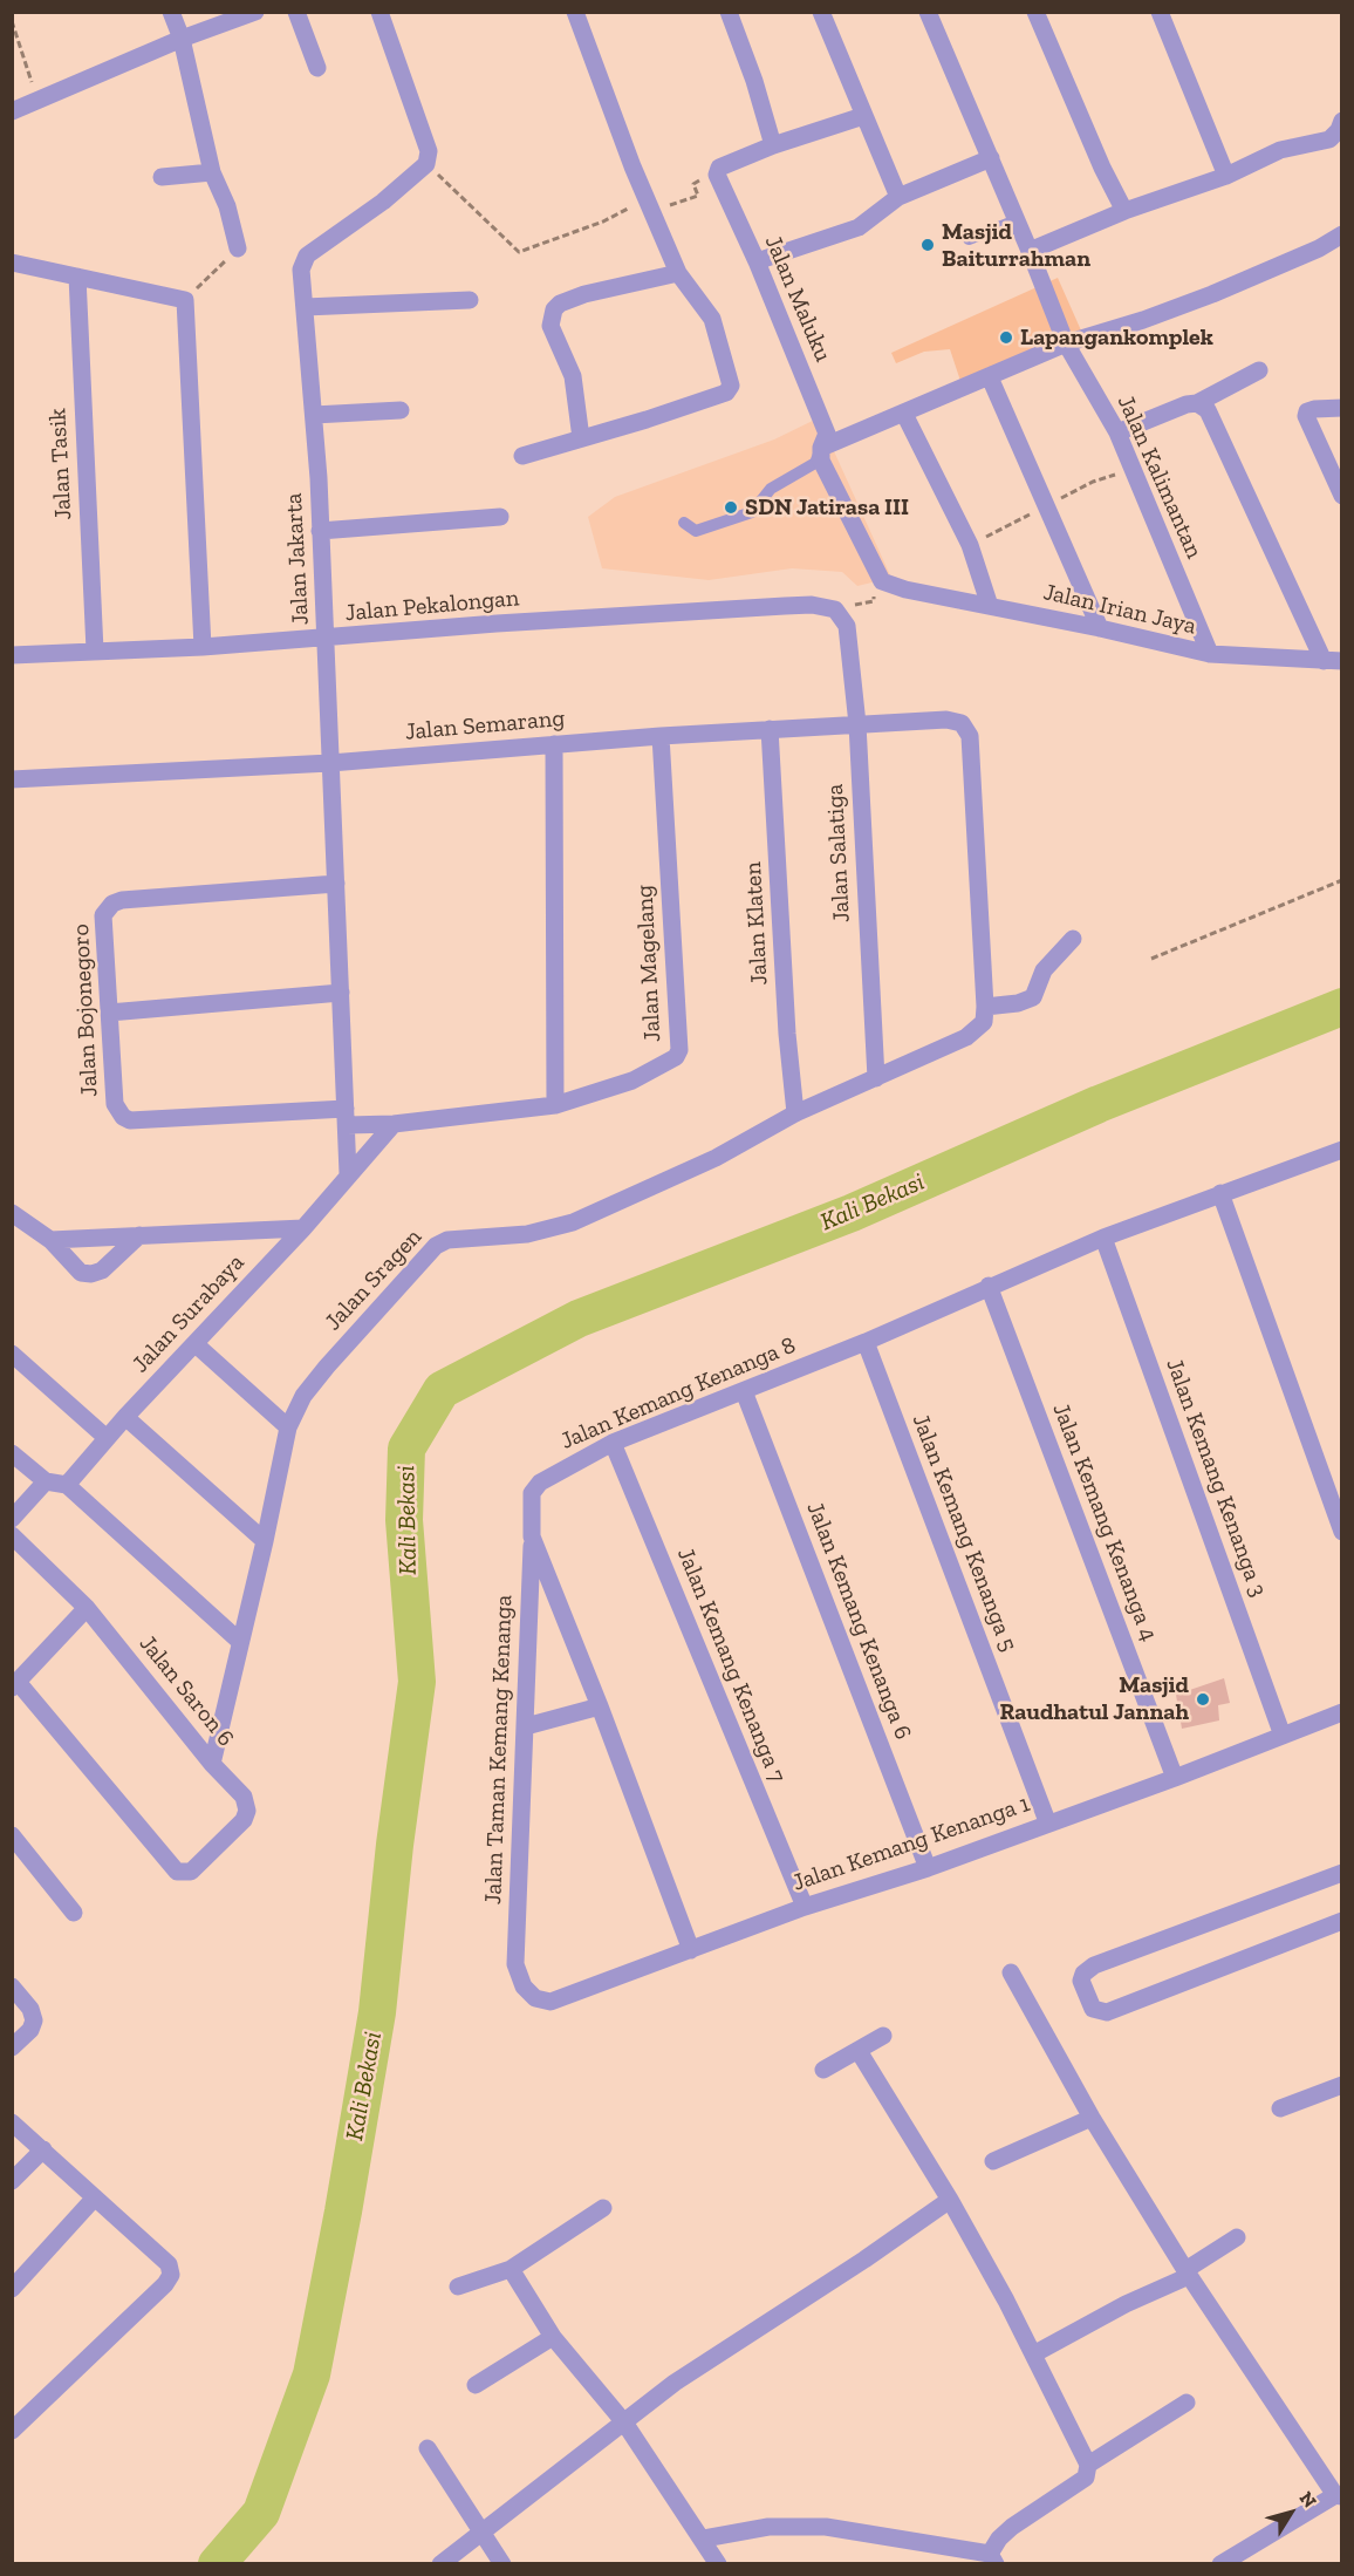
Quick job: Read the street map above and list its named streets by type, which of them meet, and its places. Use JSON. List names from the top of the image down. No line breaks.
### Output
{"streets":{"street":["Jalan Maluku","Jalan Tasik","Jalan Kalimantan","Jalan Jakarta","Jalan Pekalongan","Jalan Irian Jaya","Jalan Semarang","Jalan Salatiga","Jalan Klaten","Jalan Magelang","Jalan Bojonegoro","Jalan Sragen","Jalan Surabaya","Jalan Kemang Kenanga 8","Jalan Kemang Kenanga 3","Jalan Kemang Kenanga 4","Jalan Kemang Kenanga 5","Jalan Kemang Kenanga 6","Jalan Kemang Kenanga 7","Jalan Saron 6","Jalan Taman Kemang Kenanga","Jalan Kemang Kenanga 1"]},"crossings":[["Jalan Maluku","Jalan Irian Jaya"],["Jalan Tasik","Jalan Pekalongan"],["Jalan Kalimantan","Jalan Irian Jaya"],["Jalan Jakarta","Jalan Pekalongan"],["Jalan Jakarta","Jalan Semarang"],["Jalan Jakarta","Jalan Magelang"],["Jalan Jakarta","Jalan Bojonegoro"],["Jalan Jakarta","Jalan Surabaya"],["Jalan Pekalongan","Jalan Salatiga"],["Jalan Semarang","Jalan Salatiga"],["Jalan Semarang","Jalan Klaten"],["Jalan Semarang","Jalan Magelang"],["Jalan Semarang","Jalan Sragen"],["Jalan Salatiga","Jalan Sragen"],["Jalan Klaten","Jalan Sragen"],["Jalan Magelang","Jalan Bojonegoro"],["Jalan Magelang","Jalan Surabaya"],["Jalan Sragen","Jalan Saron 6"],["Jalan Kemang Kenanga 8","Jalan Kemang Kenanga 3"],["Jalan Kemang Kenanga 8","Jalan Kemang Kenanga 4"],["Jalan Kemang Kenanga 8","Jalan Kemang Kenanga 5"],["Jalan Kemang Kenanga 8","Jalan Kemang Kenanga 6"],["Jalan Kemang Kenanga 8","Jalan Kemang Kenanga 7"],["Jalan Kemang Kenanga 8","Jalan Taman Kemang Kenanga"],["Jalan Kemang Kenanga 8","Jalan Kemang Kenanga 1"],["Jalan Kemang Kenanga 3","Jalan Kemang Kenanga 1"],["Jalan Kemang Kenanga 4","Jalan Kemang Kenanga 1"],["Jalan Kemang Kenanga 5","Jalan Kemang Kenanga 1"],["Jalan Kemang Kenanga 6","Jalan Kemang Kenanga 1"],["Jalan Kemang Kenanga 7","Jalan Kemang Kenanga 1"],["Jalan Taman Kemang Kenanga","Jalan Kemang Kenanga 1"]],"water":["Kali Bekasi"],"places":["Masjid Baiturrahman","Lapangankomplek","SDN Jatirasa III","Masjid Raudhatul Jannah"],"north":"top right"}
